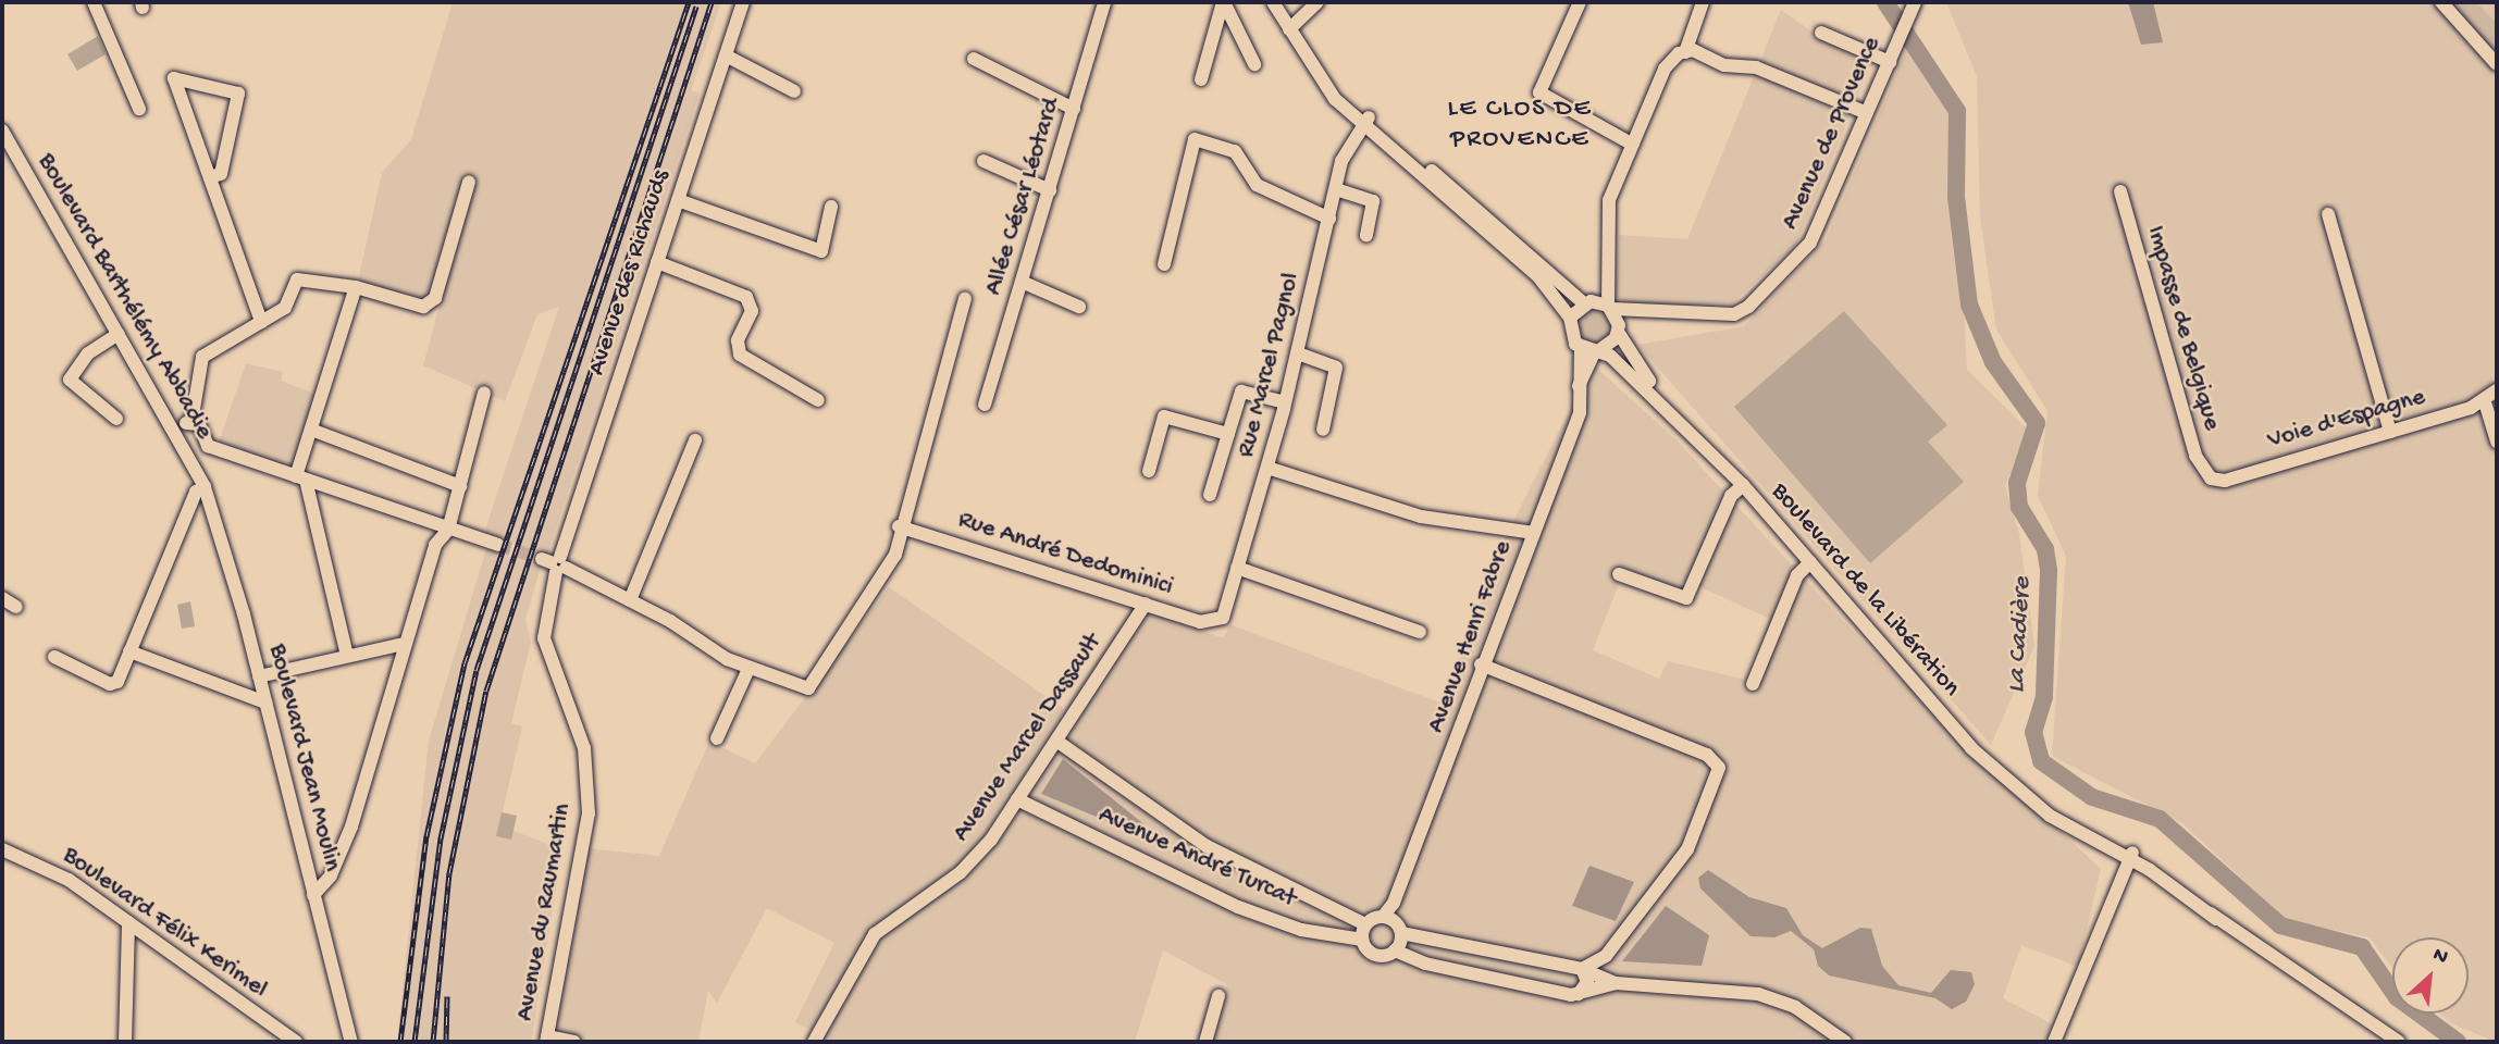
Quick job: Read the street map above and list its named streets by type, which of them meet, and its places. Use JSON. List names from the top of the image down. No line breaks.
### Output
{"streets":{"street":["Avenue de Provence","Allée César Léotard","Avenue des Richauds","Boulevard Barthélémy Abbadie","Impasse de Belgique","Rue Marcel Pagnol","Voie d'Espagne","Rue André Dedominici","Boulevard de la Libération","Avenue Henri Fabre","Avenue Marcel Dassault","Boulevard Jean Moulin","Avenue André Turcat","Avenue du Raumartin","Boulevard Félix Kerimel"]},"crossings":[["Avenue de Provence","Boulevard de la Libération"],["Avenue de Provence","Avenue Henri Fabre"],["Avenue des Richauds","Avenue du Raumartin"],["Boulevard Barthélémy Abbadie","Boulevard Jean Moulin"],["Impasse de Belgique","Voie d'Espagne"],["Rue Marcel Pagnol","Rue André Dedominici"],["Rue Marcel Pagnol","Boulevard de la Libération"],["Rue André Dedominici","Avenue Marcel Dassault"],["Boulevard de la Libération","Avenue Henri Fabre"],["Avenue Marcel Dassault","Avenue André Turcat"]],"districts":["LE CLOS DE PROVENCE"],"water":["La Cadière"],"north":"top right"}
